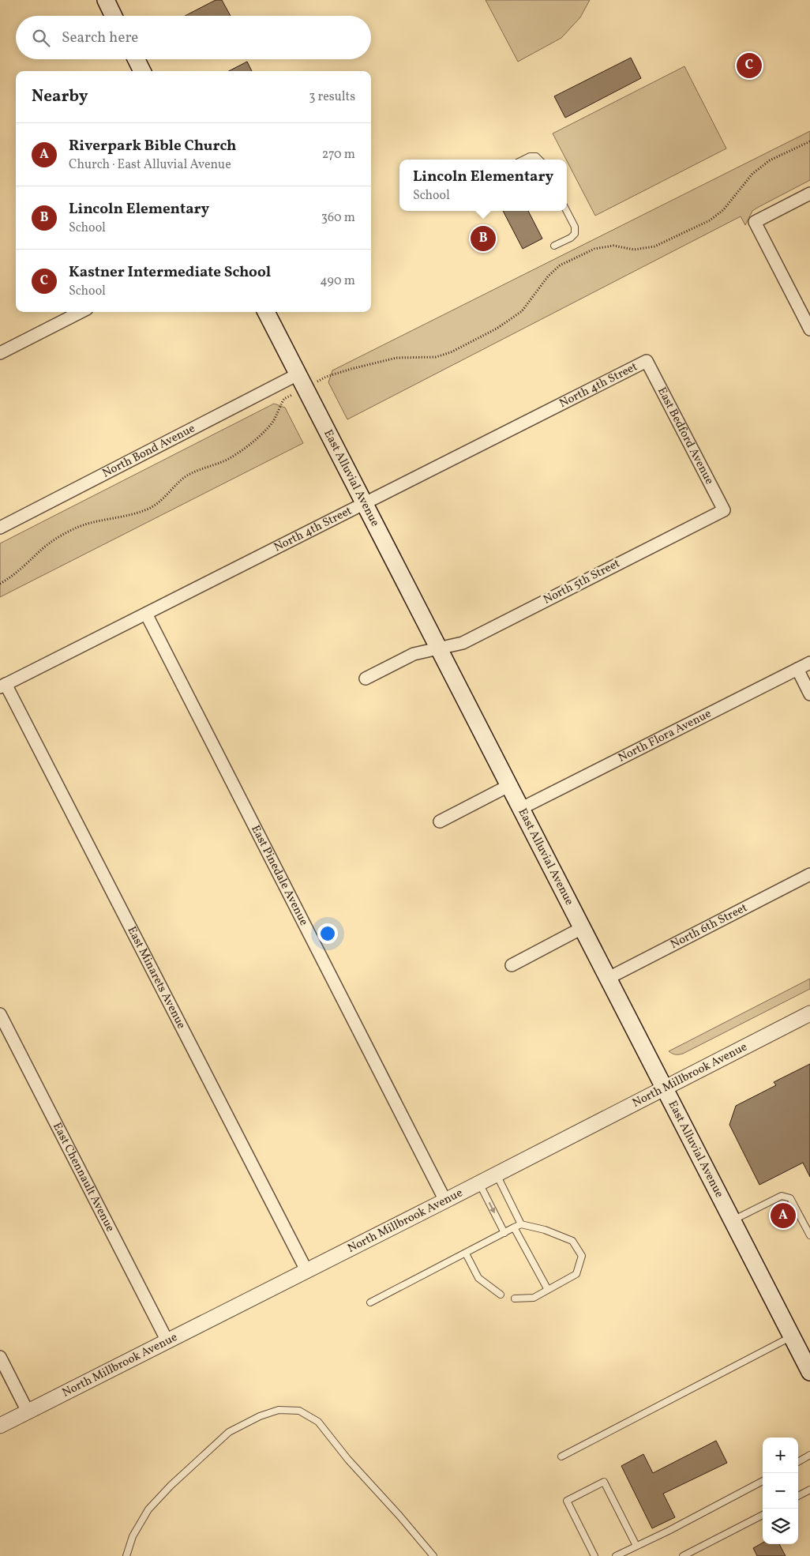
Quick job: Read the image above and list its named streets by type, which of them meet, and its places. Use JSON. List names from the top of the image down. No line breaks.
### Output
{"streets":{"main road":["East Alluvial Avenue"],"street":["North 4th Street","East Bedford Avenue","North Bond Avenue","North 5th Street","North Flora Avenue","East Pinedale Avenue","North 6th Street","East Minarets Avenue","North Millbrook Avenue","East Chennault Avenue"]},"crossings":[["North 4th Street","East Bedford Avenue"],["North 4th Street","East Alluvial Avenue"],["North 4th Street","East Pinedale Avenue"],["North 4th Street","East Minarets Avenue"],["East Bedford Avenue","North 5th Street"],["North Bond Avenue","East Alluvial Avenue"],["East Alluvial Avenue","North 5th Street"],["East Alluvial Avenue","North Flora Avenue"],["East Alluvial Avenue","North 6th Street"],["East Alluvial Avenue","North Millbrook Avenue"],["East Pinedale Avenue","North Millbrook Avenue"],["East Minarets Avenue","North Millbrook Avenue"],["North Millbrook Avenue","East Chennault Avenue"]],"page":{"search":"Search here","pins":["C","B","A"],"heading":["Nearby","3 results"],"list":[{"mark":"A","name":"Riverpark Bible Church","note":"Church · East Alluvial Avenue","value":"270 m"},{"mark":"B","name":"Lincoln Elementary","note":"School","value":"360 m"},{"mark":"C","name":"Kastner Intermediate School","note":"School","value":"490 m"}],"popup":["Lincoln Elementary","School"],"map_buttons":["+","−"]}}
